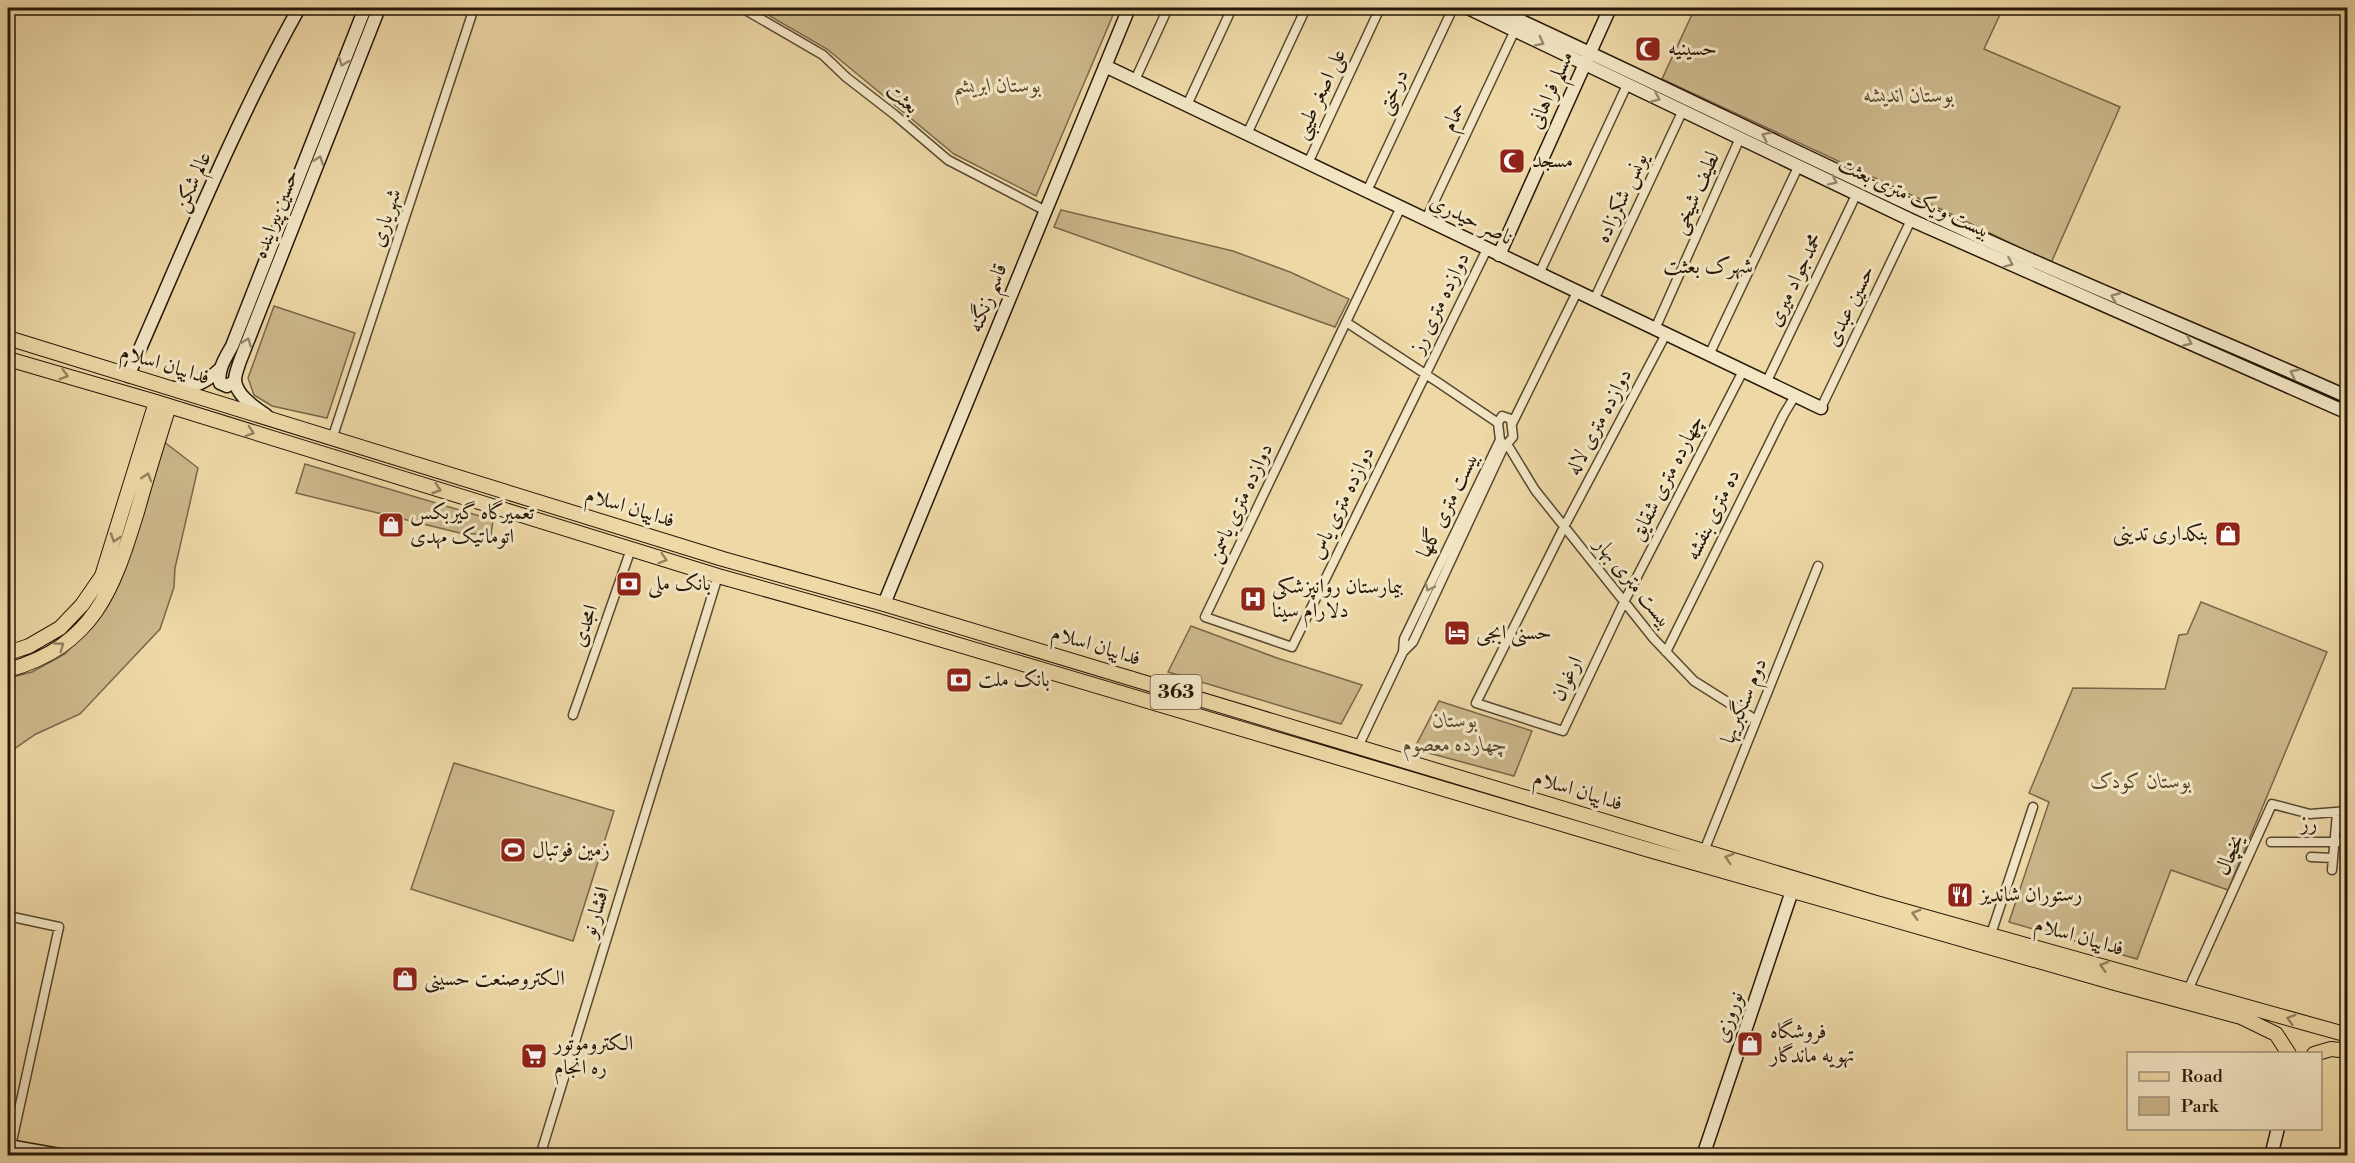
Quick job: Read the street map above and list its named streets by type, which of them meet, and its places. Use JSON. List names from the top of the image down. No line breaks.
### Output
{"streets":{"main road":["فداییان اسلام","363"],"street":["مسلم فراهانی","درختی","علی اصغر طیبی","بعثت","حمام","عالم شکن","لطیف شیخی","یونس شکرزاده","بیست و یک متری بعثت","حسین پیراینده","شهریاری","ناصر حیدری","محمدجواد میری","قاسم زنگنه","دوازده متری رز","حسین عبدی","دوازده متری لاله","چهارده متری شقایق","دوازده متری یاسمن","دوازده متری یاس","بیست متری گلها","ده متری بنفشه","بیست متری بهار","امجدی","ارغوان","دوم سنگبریها","رز","یخچال","افشار نو","نوروزی"]},"crossings":[["مسلم فراهانی","بیست و یک متری بعثت"],["مسلم فراهانی","ناصر حیدری"],["درختی","ناصر حیدری"],["علی اصغر طیبی","ناصر حیدری"],["بعثت","قاسم زنگنه"],["حمام","بیست و یک متری بعثت"],["حمام","ناصر حیدری"],["عالم شکن","فداییان اسلام"],["لطیف شیخی","بیست و یک متری بعثت"],["لطیف شیخی","ناصر حیدری"],["لطیف شیخی","دوازده متری لاله"],["یونس شکرزاده","بیست و یک متری بعثت"],["یونس شکرزاده","ناصر حیدری"],["بیست و یک متری بعثت","محمدجواد میری"],["بیست و یک متری بعثت","حسین عبدی"],["شهریاری","فداییان اسلام"],["ناصر حیدری","محمدجواد میری"],["ناصر حیدری","قاسم زنگنه"],["ناصر حیدری","دوازده متری رز"],["ناصر حیدری","حسین عبدی"],["ناصر حیدری","دوازده متری لاله"],["ناصر حیدری","چهارده متری شقایق"],["ناصر حیدری","ده متری بنفشه"],["قاسم زنگنه","فداییان اسلام"],["دوازده متری رز","دوازده متری یاس"],["فداییان اسلام","بیست متری گلها"],["فداییان اسلام","امجدی"],["فداییان اسلام","دوم سنگبریها"],["فداییان اسلام","یخچال"],["فداییان اسلام","افشار نو"],["فداییان اسلام","نوروزی"],["دوازده متری لاله","بیست متری بهار"],["دوازده متری لاله","ارغوان"],["چهارده متری شقایق","بیست متری بهار"],["چهارده متری شقایق","ارغوان"],["دوازده متری یاسمن","دوازده متری یاس"],["بیست متری گلها","بیست متری بهار"],["ده متری بنفشه","بیست متری بهار"],["بیست متری بهار","ارغوان"],["بیست متری بهار","دوم سنگبریها"]],"districts":["شهرک بعثت"],"parks":["بوستان ابریشم","بوستان اندیشه","بوستان چهارده معصوم","بوستان کودک"],"places":{"mosque":["حسینیه","مسجد"],"shop":["تعمیرگاه گیربکس اتوماتیک مهدی","بنکداری تدینی","الکتروصنعت حسینی","فروشگاه تهویه ماندگار"],"bank":["بانک ملی","بانک ملت"],"hospital":["بیمارستان روانپزشکی دلارام سینا"],"hotel":["حسنی ابجی"],"sports":["زمین فوتبال"],"restaurant":["رستوران شاندیز"],"supermarket":["الکتروموتور ره انجام"]},"legend":["Road","Park"]}
